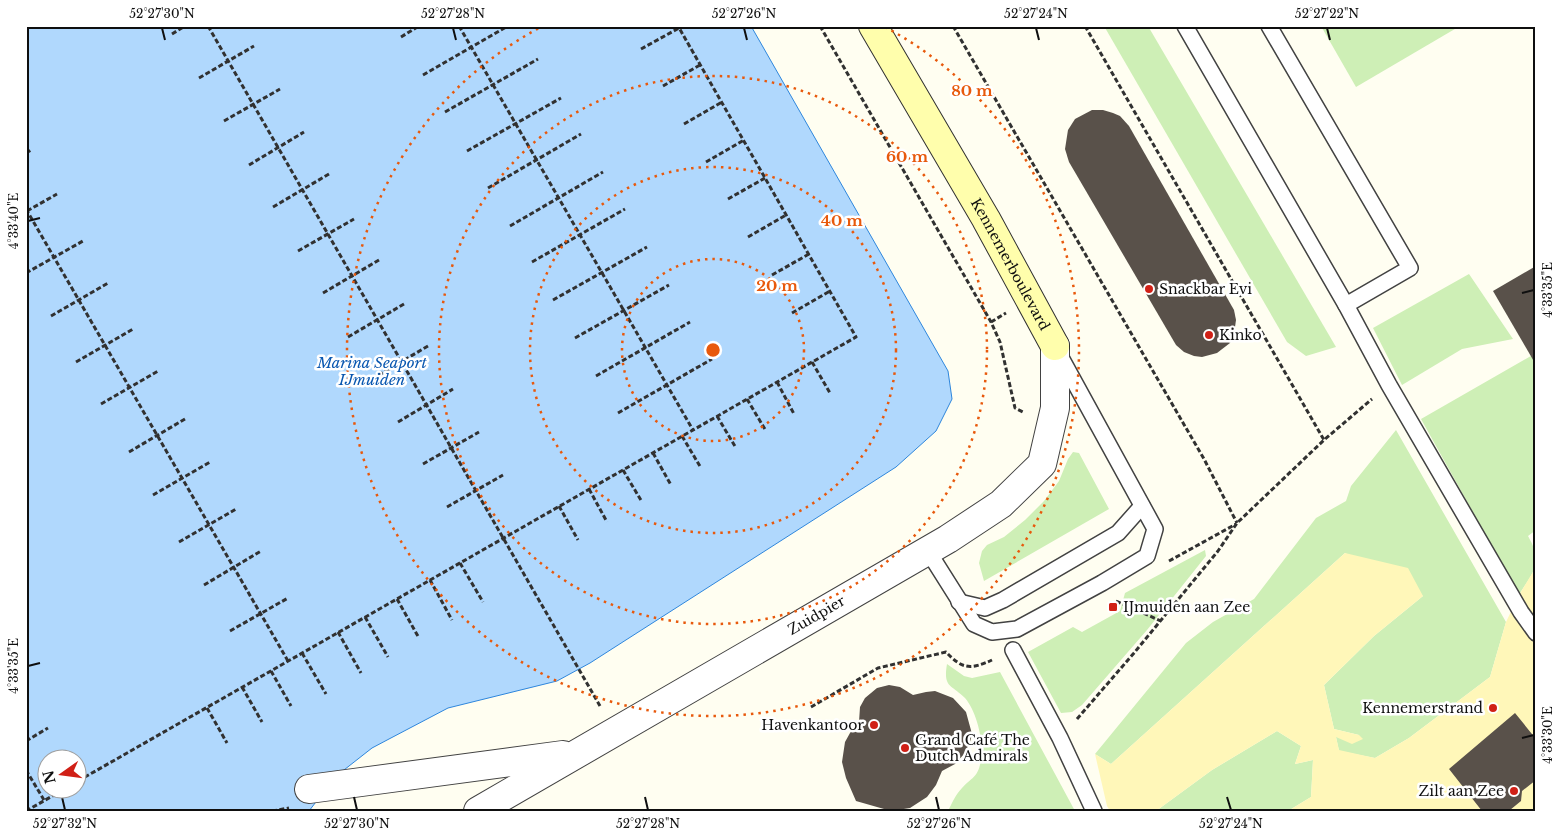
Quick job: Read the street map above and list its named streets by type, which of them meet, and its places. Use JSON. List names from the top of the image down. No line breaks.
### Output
{"streets":{"street":["Kennemerboulevard","Zuidpier"]},"crossings":[["Kennemerboulevard","Zuidpier"]],"water":["Marina Seaport IJmuiden"],"places":{"other":["Snackbar Evi","Kinko","Kennemerstrand","Havenkantoor","Grand Café The Dutch Admirals","Zilt aan Zee"],"transit":["IJmuiden aan Zee"]},"north":"left","coordinates":["52°27'30\"N","52°27'28\"N","52°27'26\"N","52°27'24\"N","52°27'22\"N","4°33'40\"E","4°33'35\"E","4°33'30\"E","52°27'32\"N"],"rings":["80 m","60 m","40 m","20 m"]}
